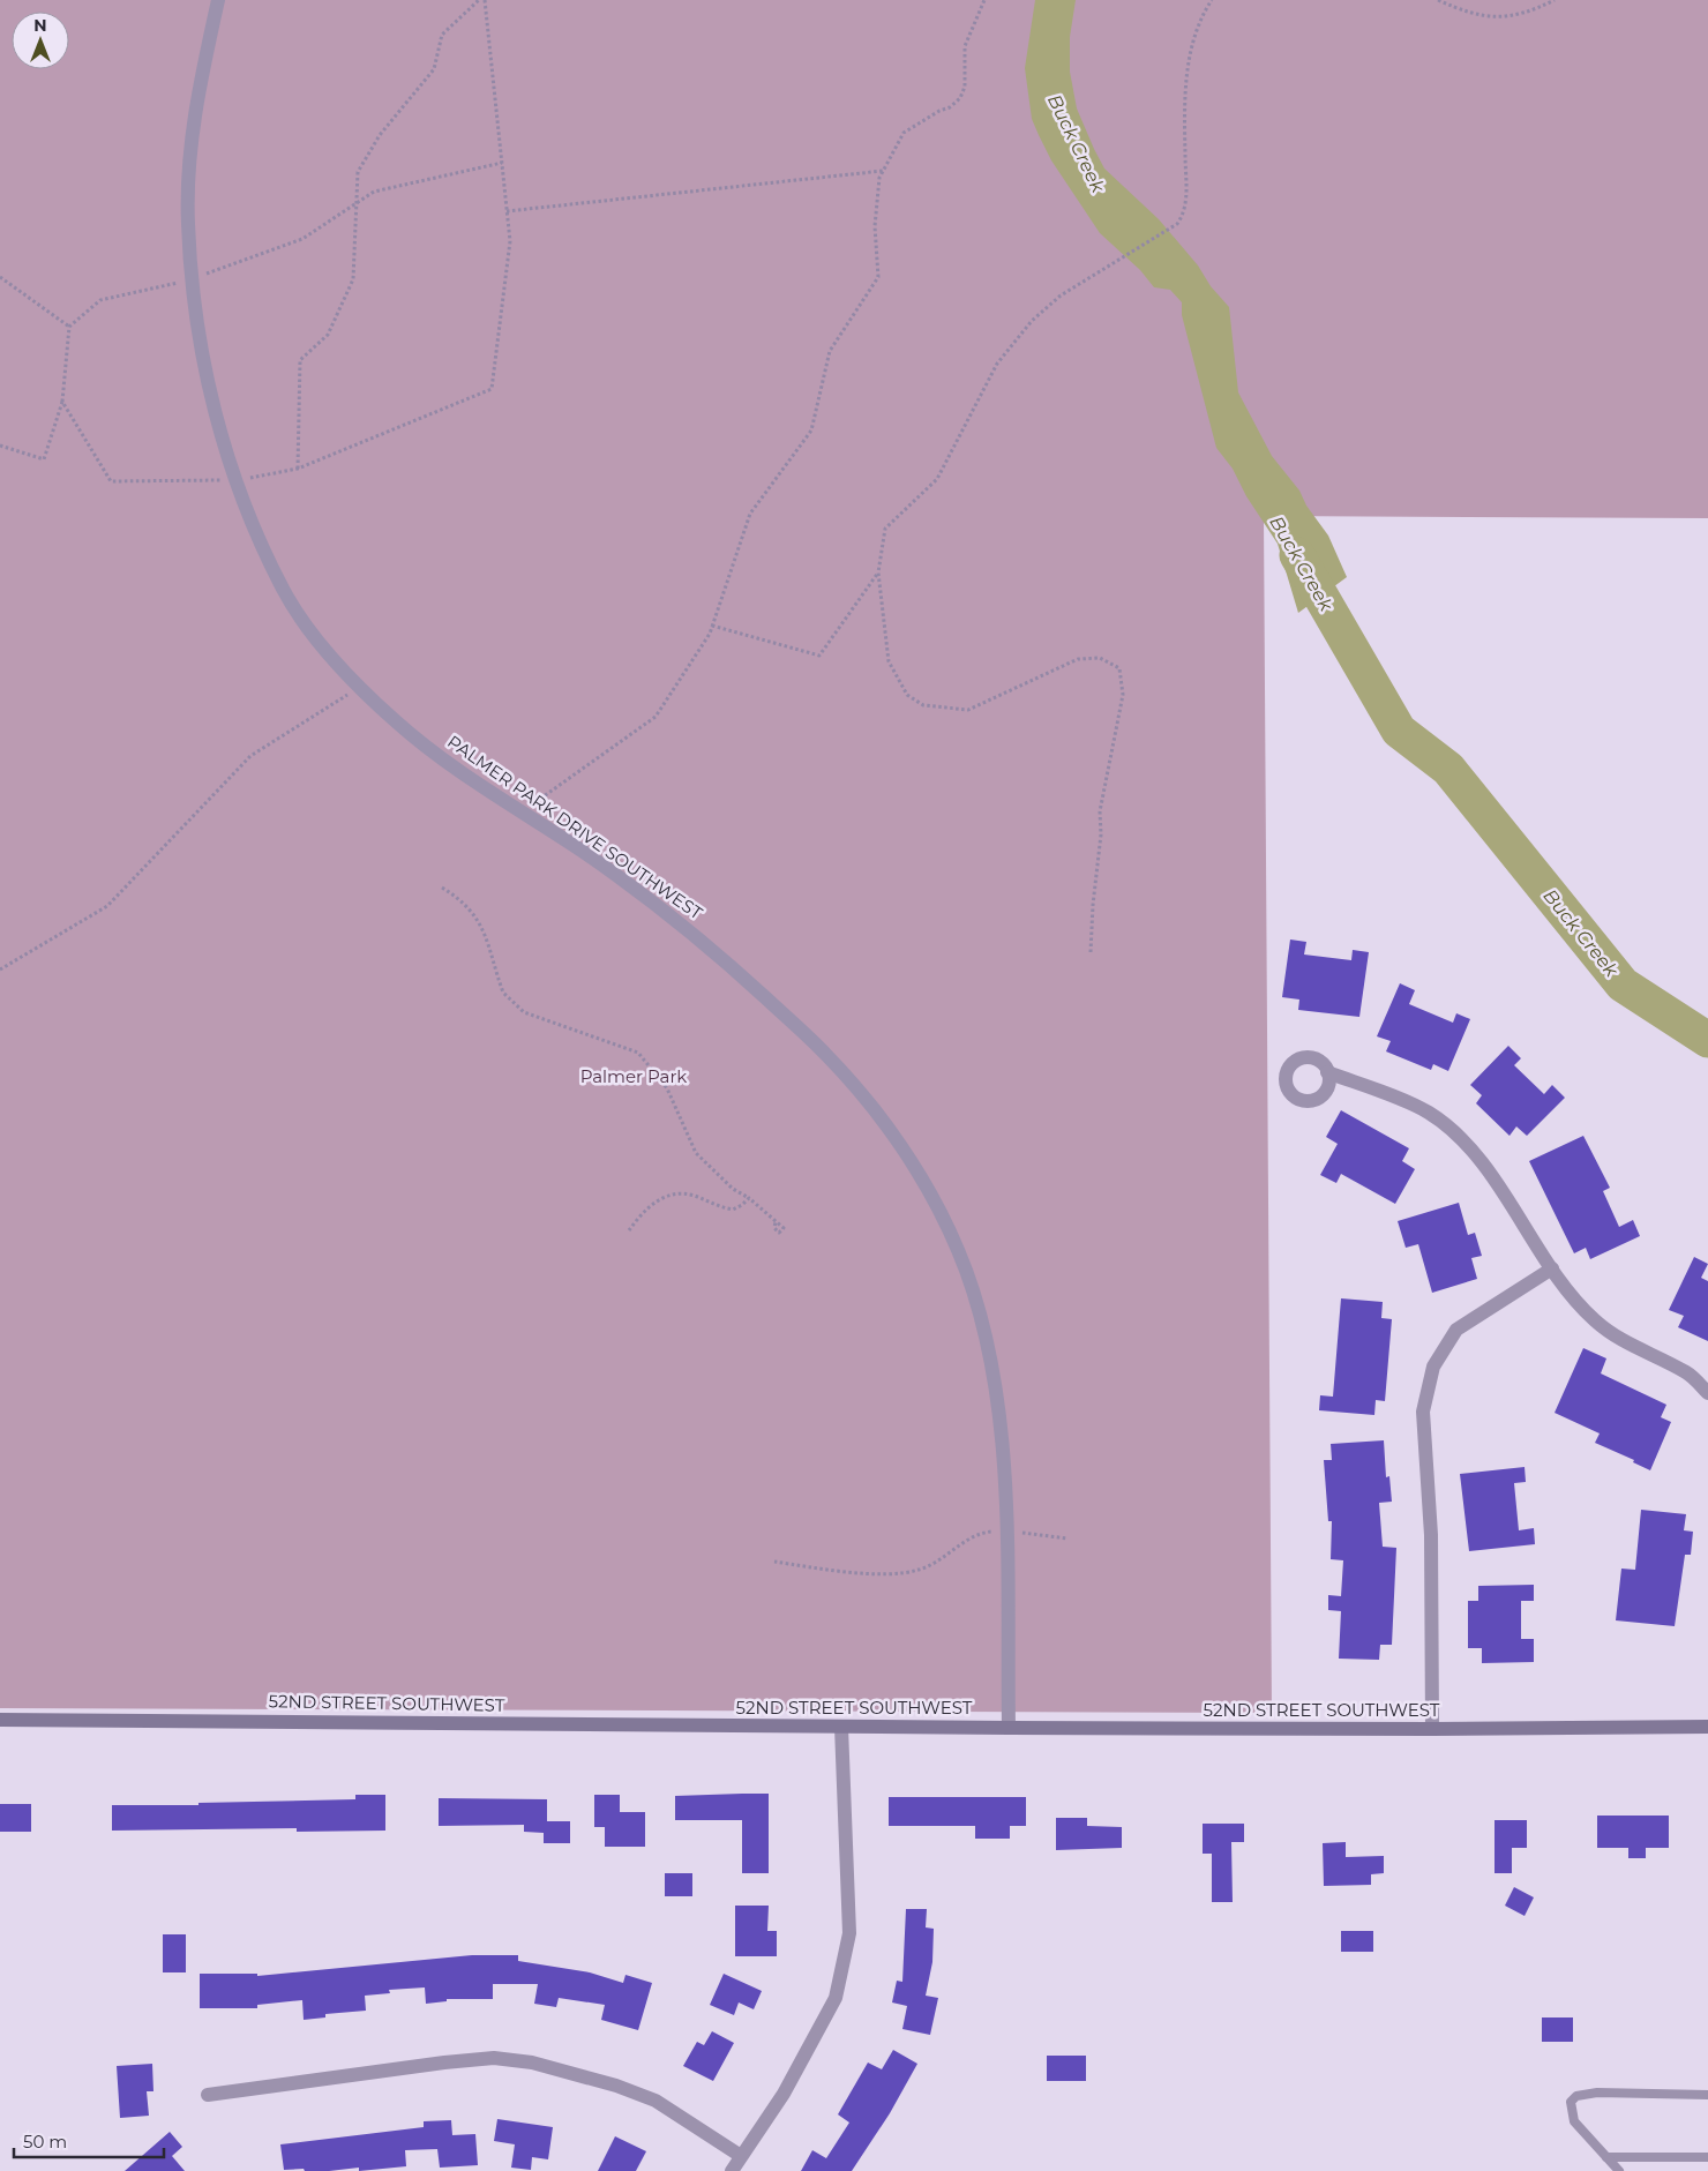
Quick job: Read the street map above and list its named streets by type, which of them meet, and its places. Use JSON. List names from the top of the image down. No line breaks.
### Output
{"streets":{"street":["PALMER PARK DRIVE SOUTHWEST","52ND STREET SOUTHWEST"]},"crossings":[["PALMER PARK DRIVE SOUTHWEST","52ND STREET SOUTHWEST"]],"water":["Buck Creek"],"parks":["Palmer Park"],"scale_bar":"50 m","north":"top"}
